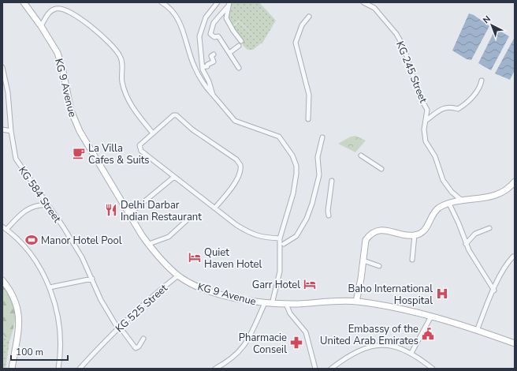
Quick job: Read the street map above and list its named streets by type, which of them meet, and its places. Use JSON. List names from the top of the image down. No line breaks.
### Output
{"streets":{"main road":["KG 9 Avenue"],"street":["KG 245 Street","KG 584 Street","KG 525 Street"]},"crossings":[["KG 9 Avenue","KG 525 Street"],["KG 584 Street","KG 525 Street"]],"places":{"cafe":["La Villa Cafes & Suits"],"restaurant":["Delhi Darbar Indian Restaurant"],"sports":["Manor Hotel Pool"],"hotel":["Quiet Haven Hotel","Garr Hotel"],"hospital":["Baho International Hospital"],"public building":["Embassy of the United Arab Emirates"],"pharmacy":["Pharmacie Conseil"]},"scale_bar":"100 m","north":"top left"}
